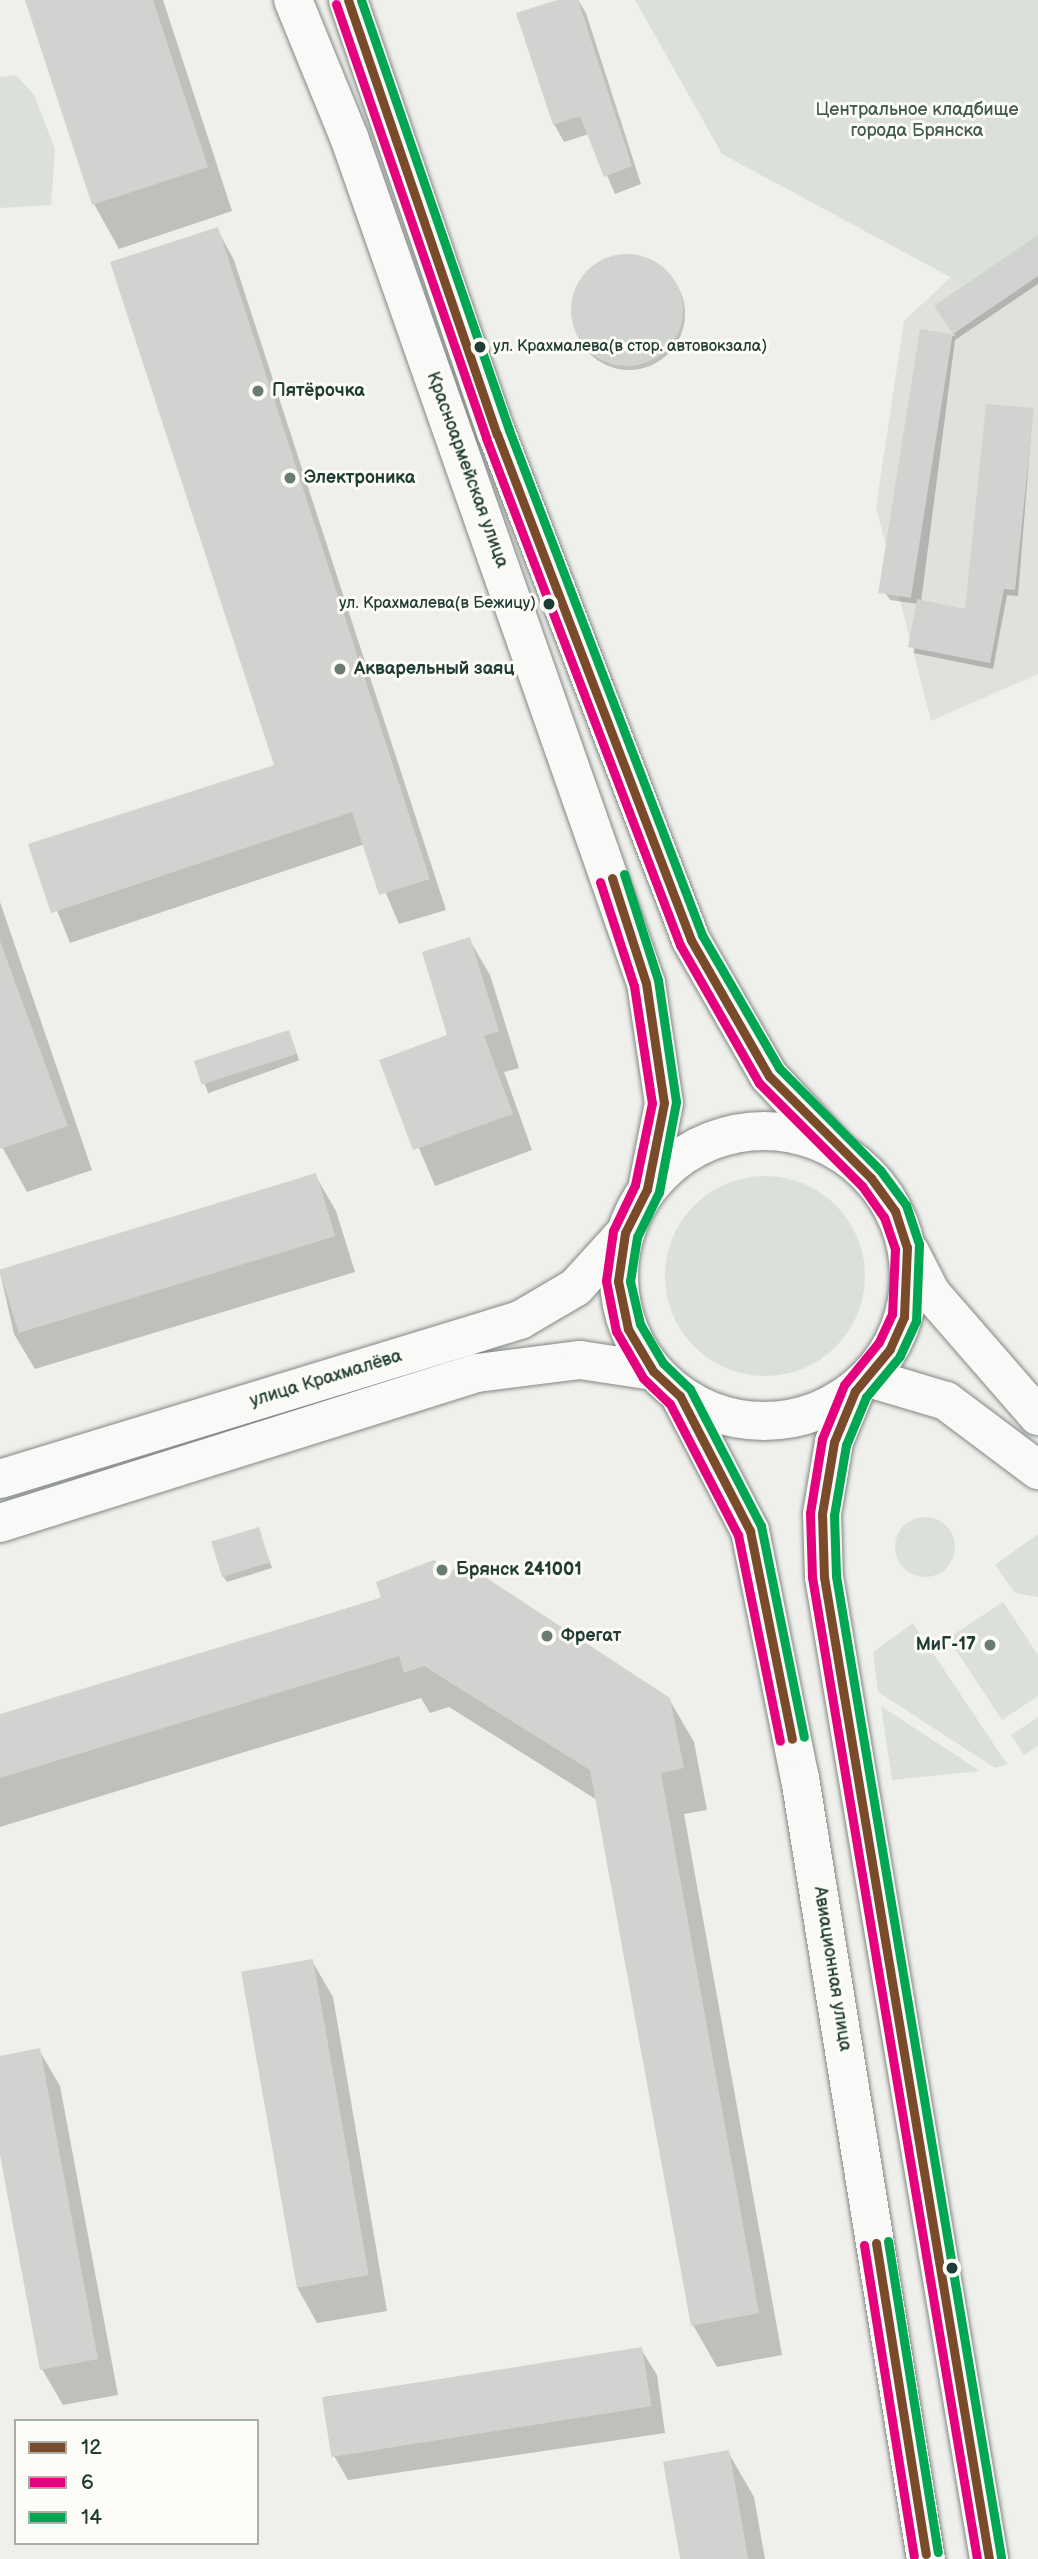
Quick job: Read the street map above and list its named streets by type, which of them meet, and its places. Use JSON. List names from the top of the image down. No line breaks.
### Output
{"streets":{"main road":["Красноармейская улица","улица Крахмалёва","Авиационная улица"]},"crossings":[["улица Крахмалёва","Авиационная улица"]],"parks":["Центральное кладбище города Брянска"],"places":["ул. Крахмалева(в стор. автовокзала)","Пятёрочка","Электроника","ул. Крахмалева(в Бежицу)","Акварельный заяц","Брянск 241001","Фрегат","МиГ-17"],"lines":["transit line 12","transit line 14","transit line 6"],"legend":["12","6","14"]}
